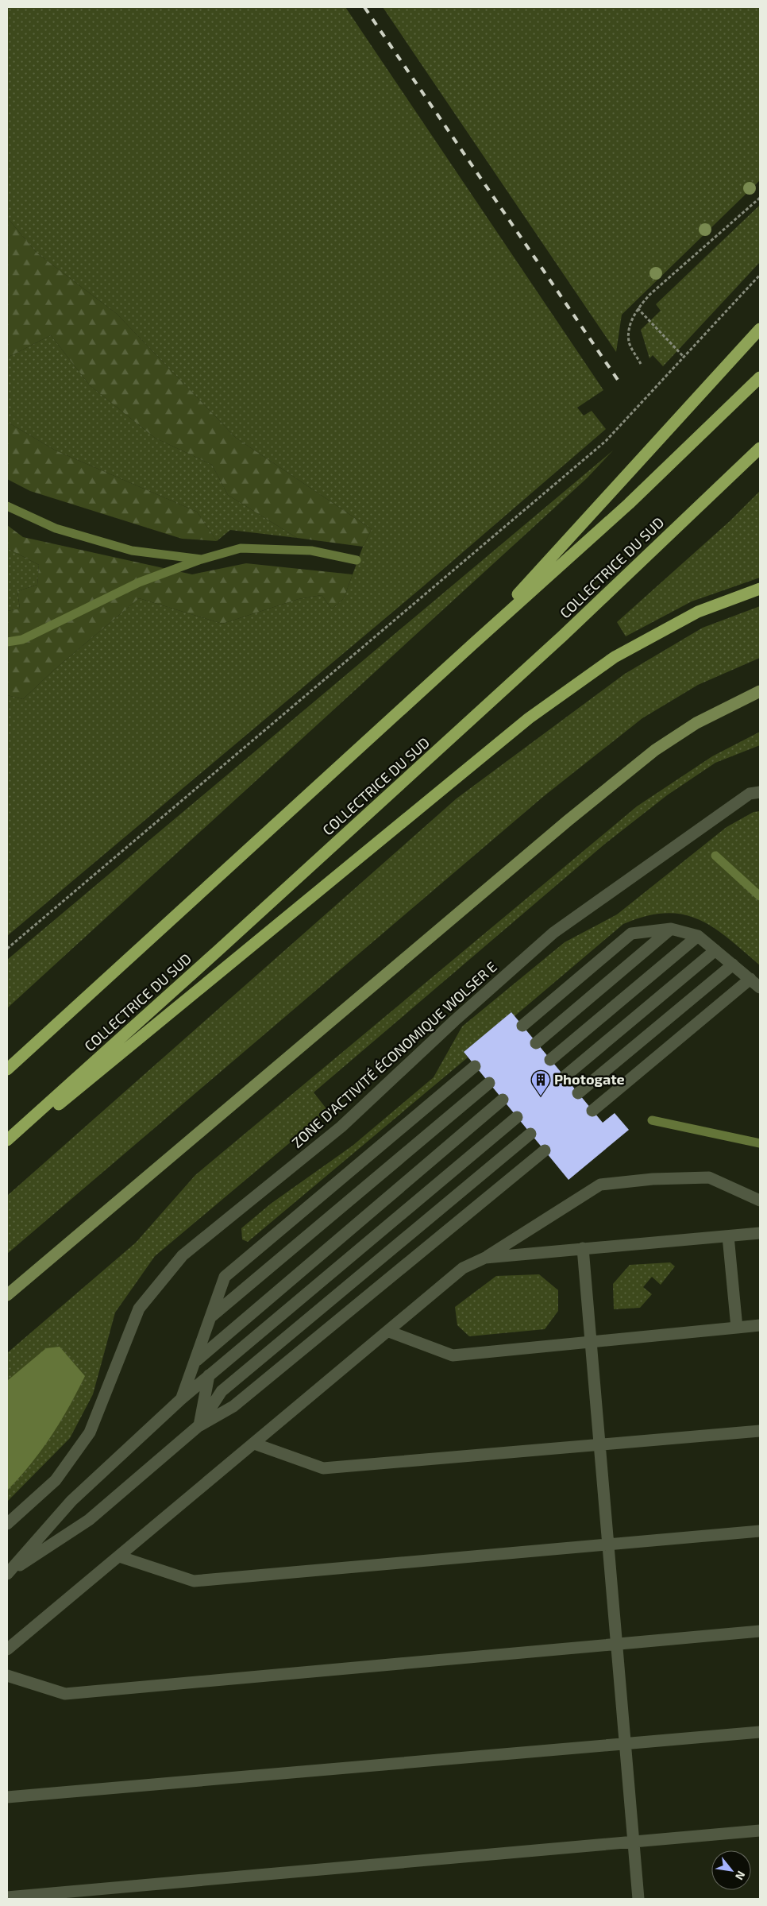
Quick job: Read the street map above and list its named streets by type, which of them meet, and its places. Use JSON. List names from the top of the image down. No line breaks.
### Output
{"streets":{"highway":["COLLECTRICE DU SUD"],"lane":["ZONE D'ACTIVITÉ ÉCONOMIQUE WOLSER E"]},"places":{"building":["Photogate"]},"north":"bottom right"}
